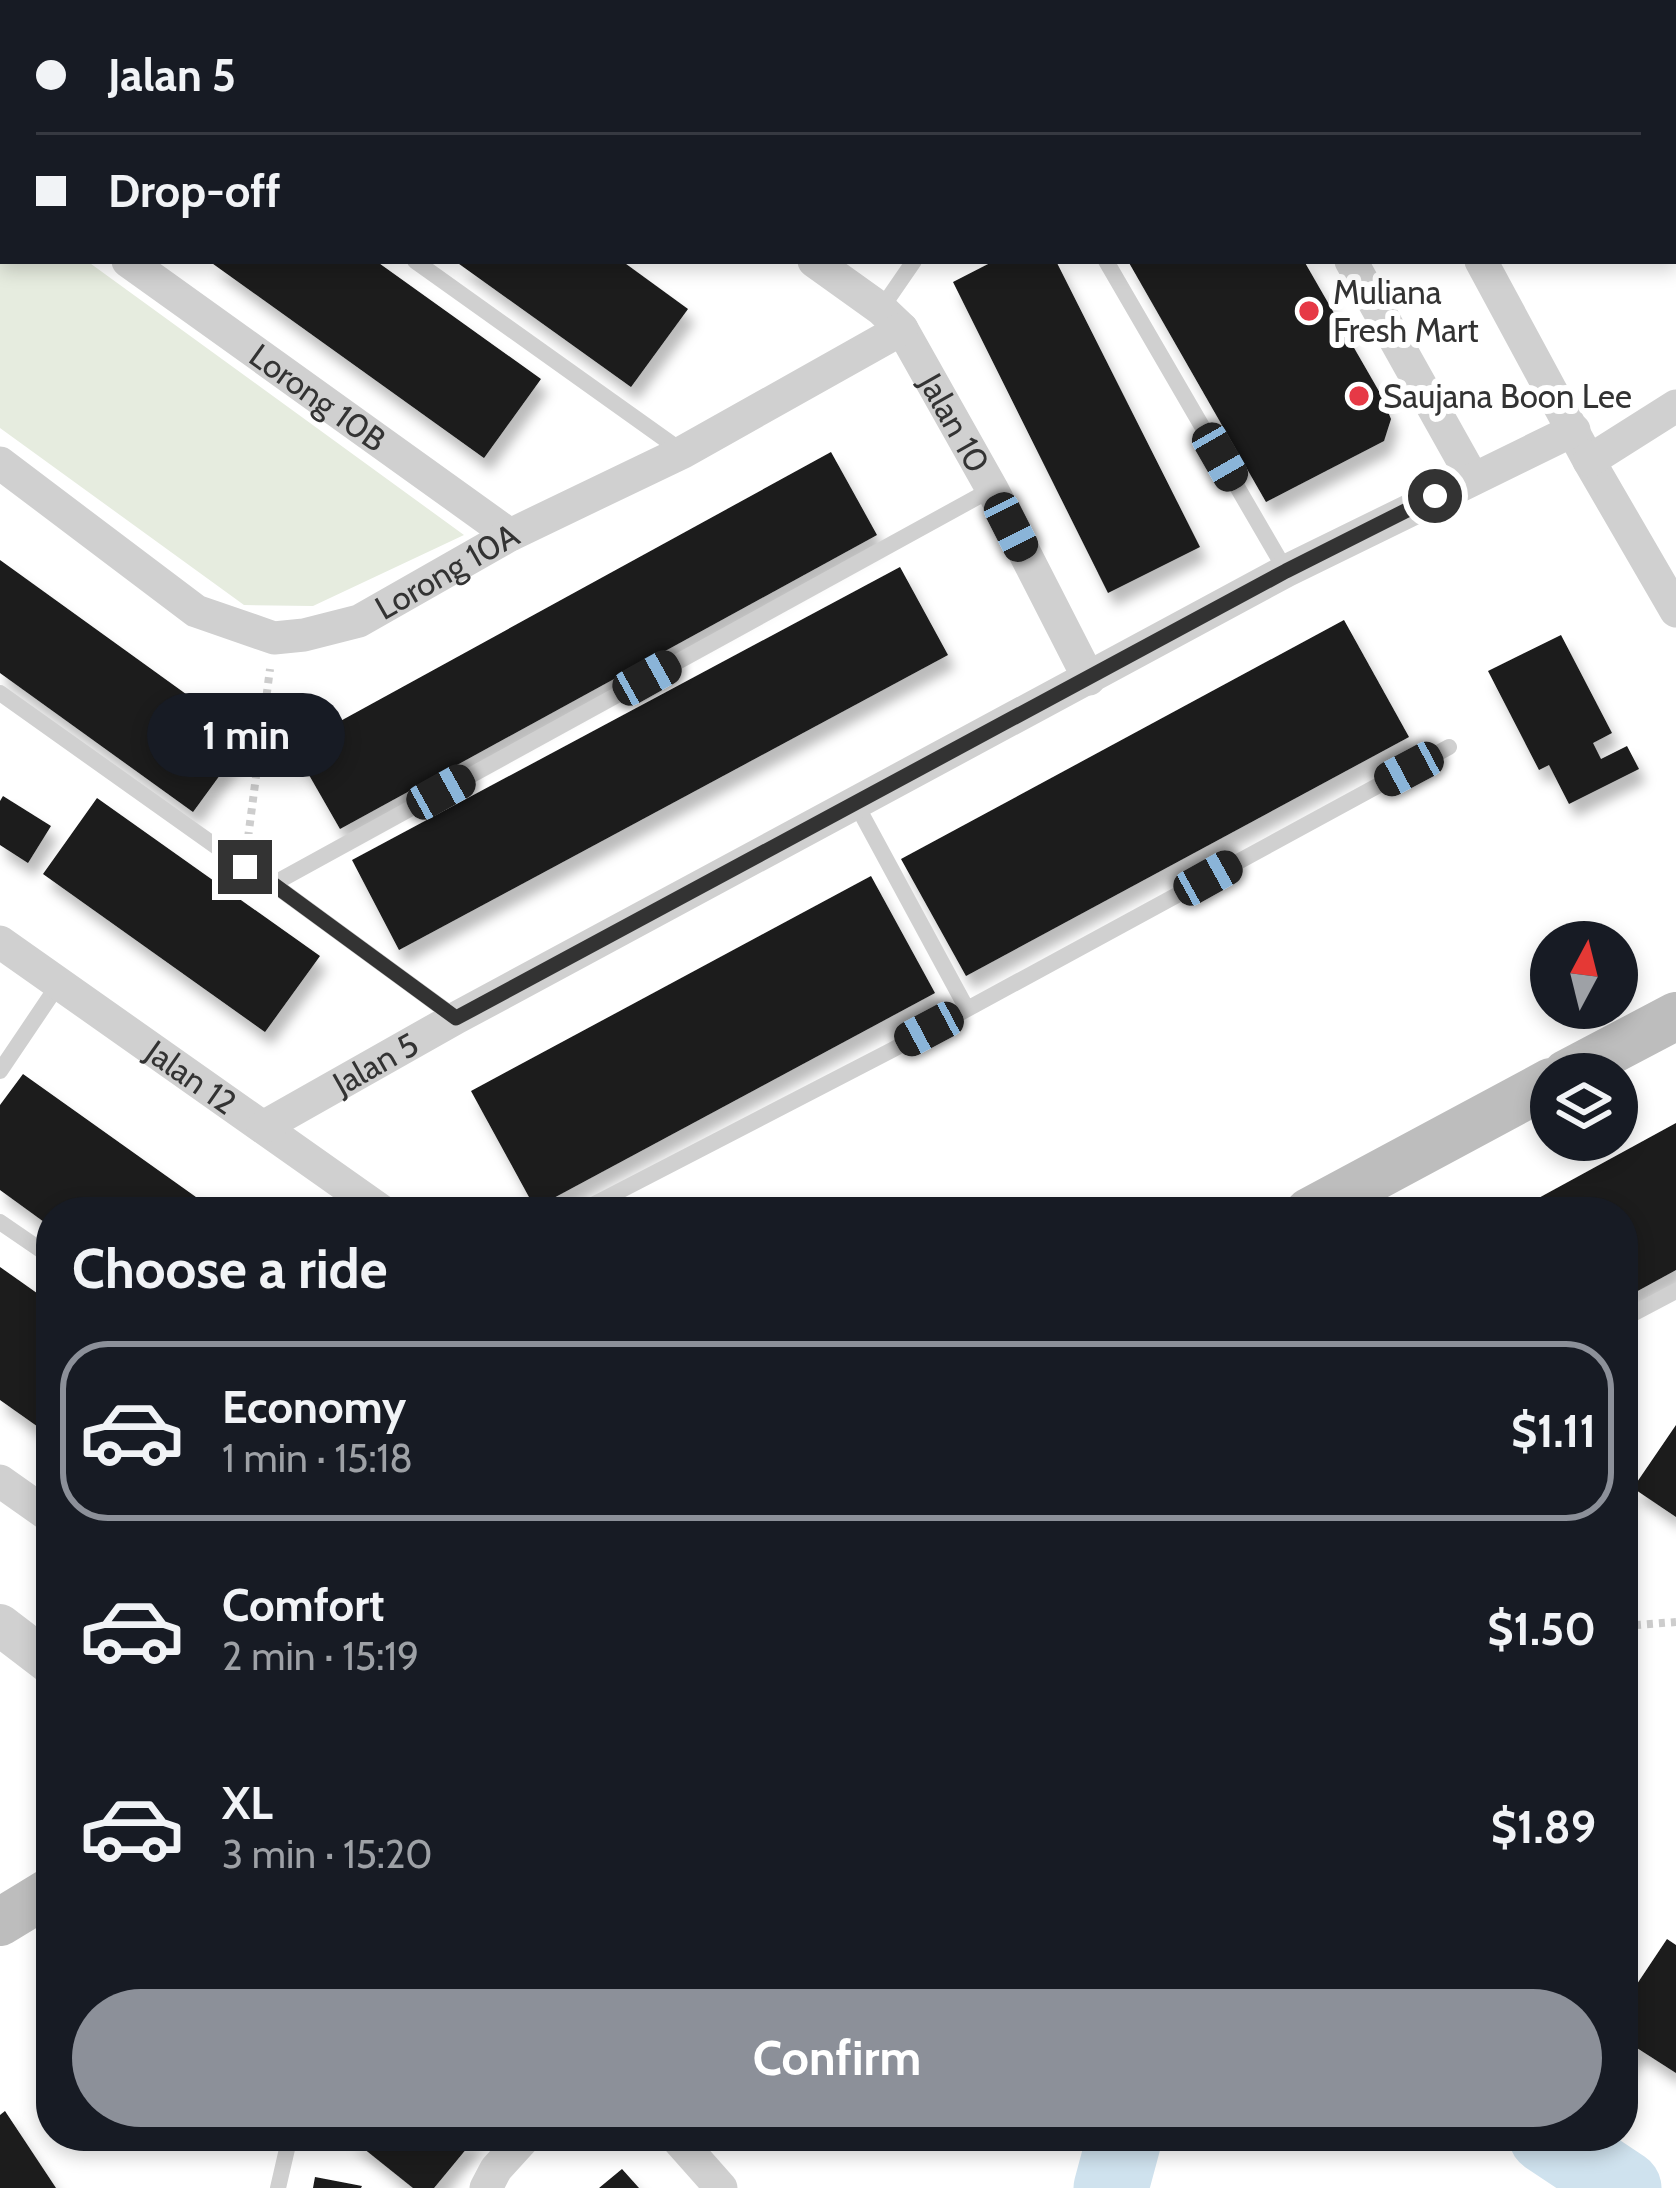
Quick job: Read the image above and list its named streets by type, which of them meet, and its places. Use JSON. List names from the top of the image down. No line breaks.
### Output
{"streets":{"street":["Lorong 10B","Jalan 10","Lorong 10A","Jalan 5","Jalan 12"]},"crossings":[["Lorong 10B","Lorong 10A"],["Jalan 10","Lorong 10A"],["Jalan 10","Jalan 5"],["Jalan 5","Jalan 12"]],"places":["Muliana Fresh Mart","Saujana Boon Lee"],"north":"top","page":{"banner":["Jalan 5","Drop-off"],"bubble":"1 min","heading":"Choose a ride","list":[{"name":"Economy","note":"1 min · 15:18","value":"$1.11"},{"name":"Comfort","note":"2 min · 15:19","value":"$1.50"},{"name":"XL","note":"3 min · 15:20","value":"$1.89"}],"buttons":"Confirm"}}
